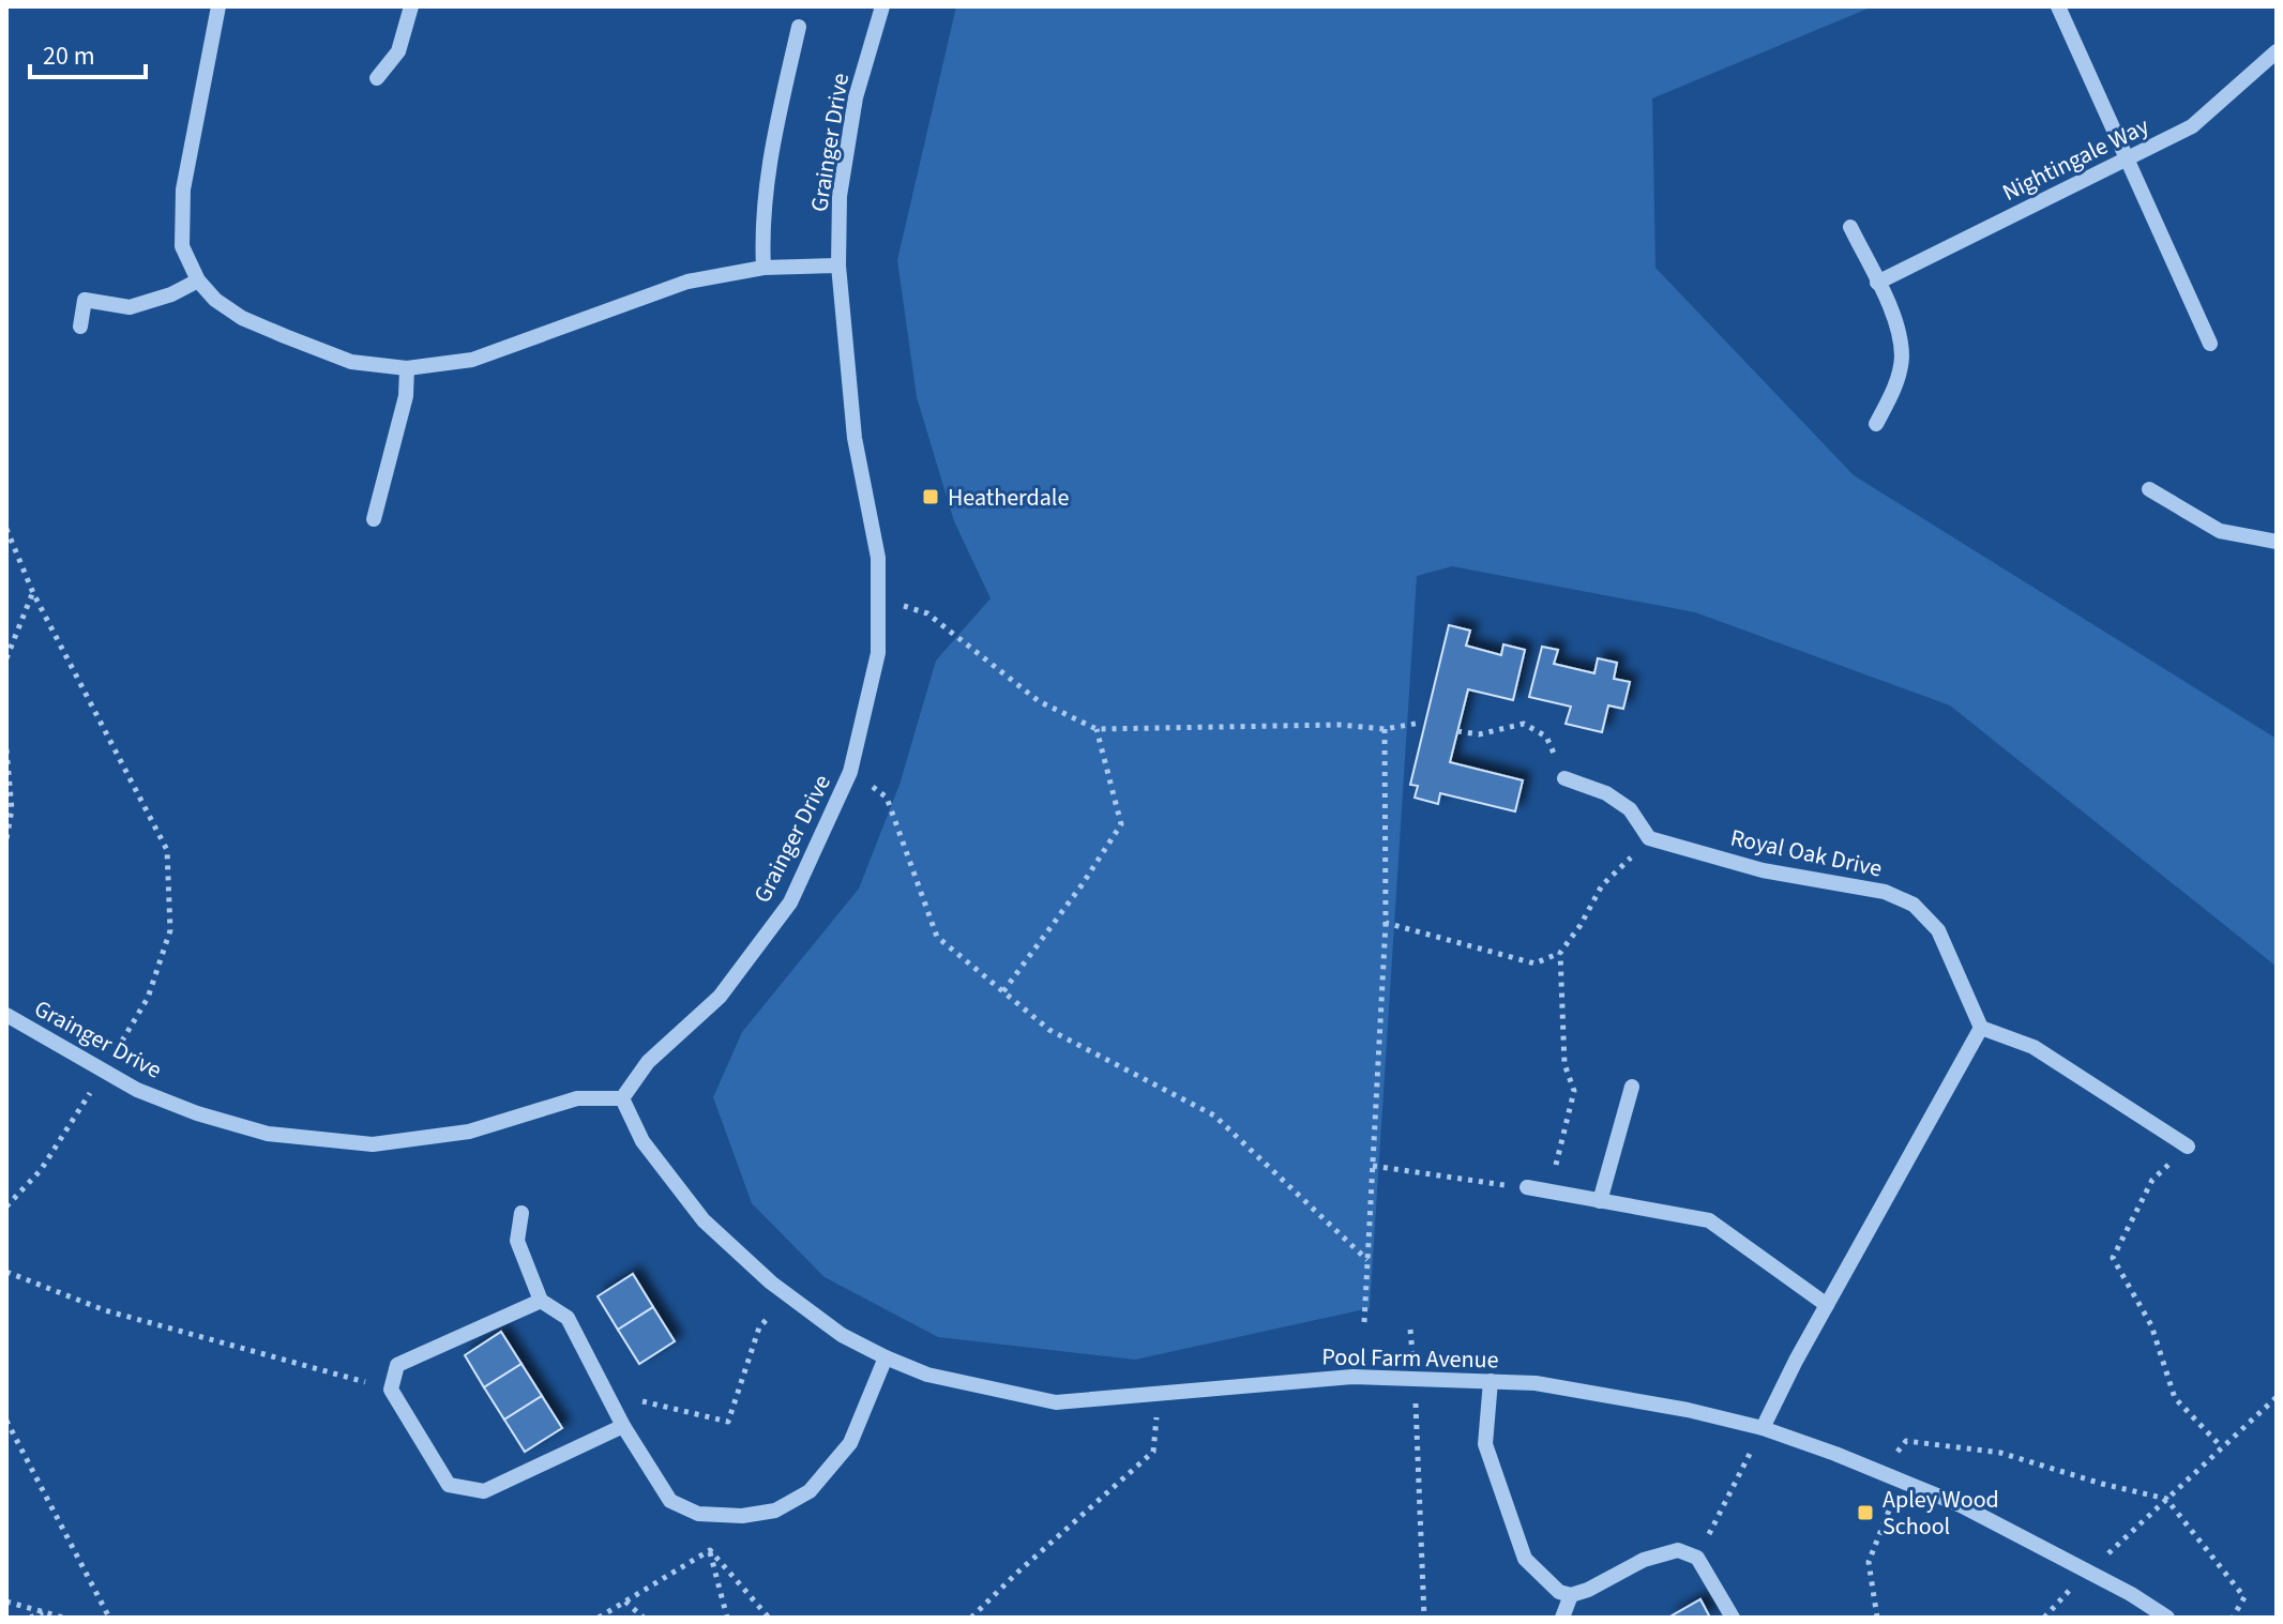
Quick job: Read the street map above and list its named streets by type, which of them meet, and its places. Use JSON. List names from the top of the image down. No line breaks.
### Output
{"streets":{"street":["Grainger Drive","Nightingale Way","Royal Oak Drive","Pool Farm Avenue"]},"crossings":[["Grainger Drive","Pool Farm Avenue"]],"places":{"transit":["Heatherdale","Apley Wood School"]},"scale_bar":"20 m"}
